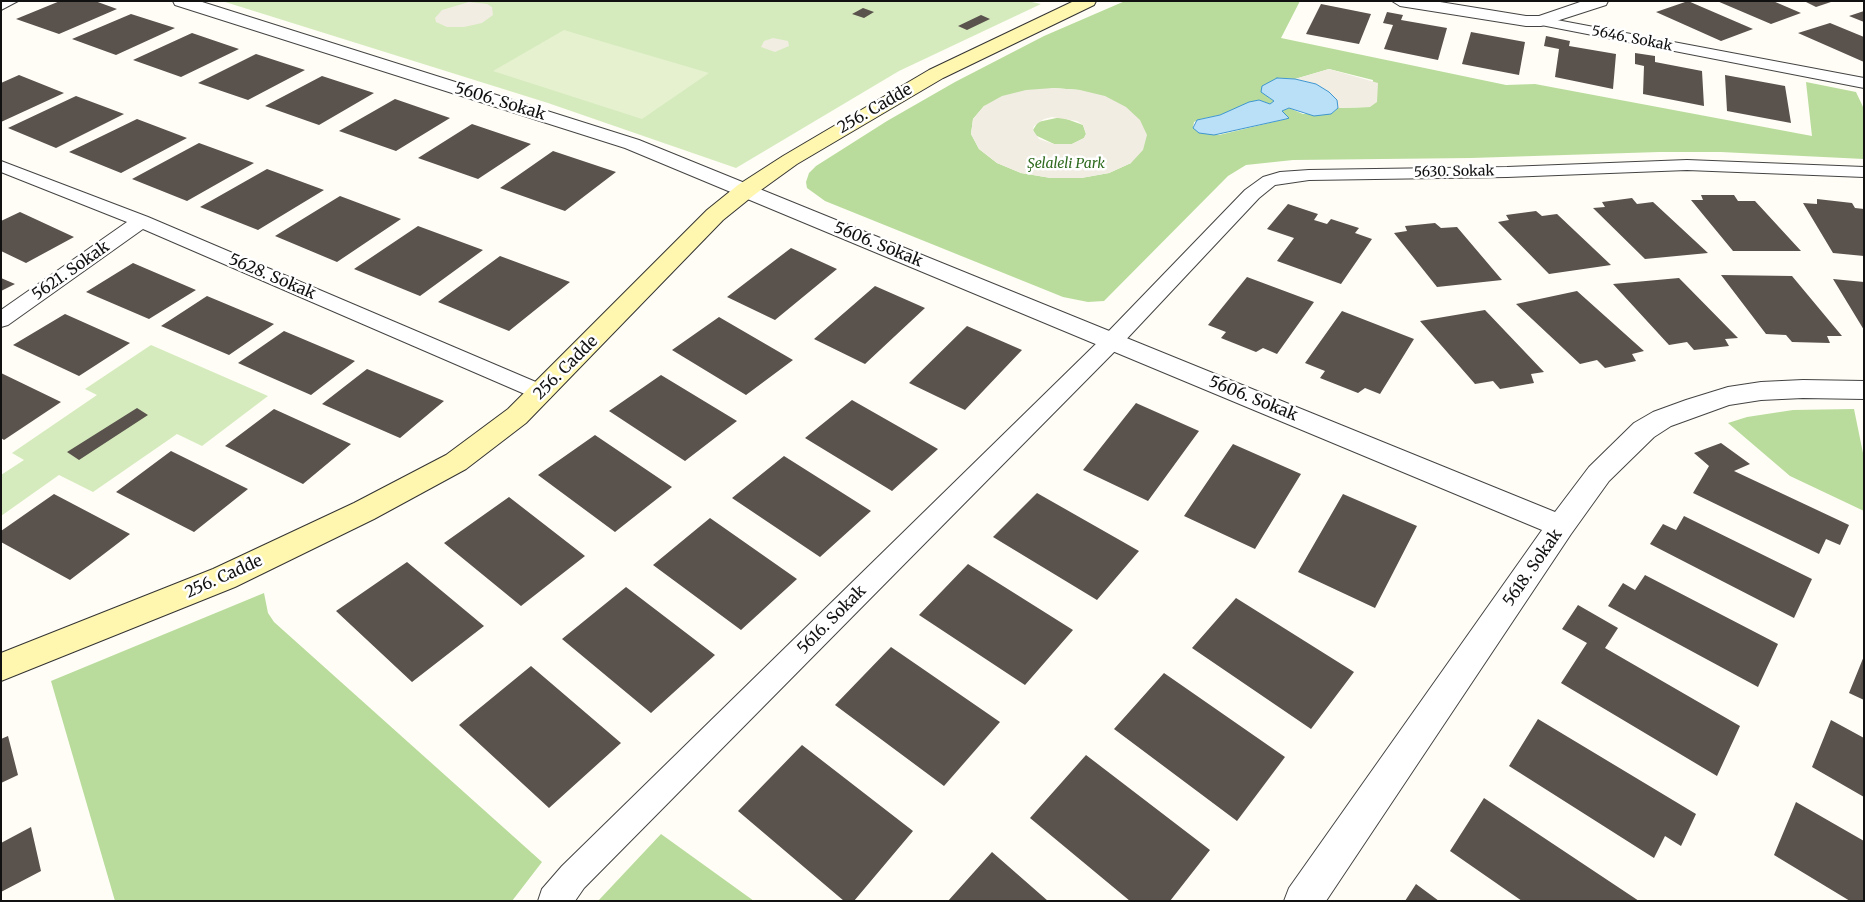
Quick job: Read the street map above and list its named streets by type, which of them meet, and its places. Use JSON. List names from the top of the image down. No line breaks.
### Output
{"streets":{"street":["5646. Sokak","5606. Sokak","256. Cadde","5618. Sokak"],"lane":["5630. Sokak","5621. Sokak","5628. Sokak","5616. Sokak"]},"crossings":[["5606. Sokak","256. Cadde"],["5606. Sokak","5630. Sokak"],["5606. Sokak","5618. Sokak"],["5606. Sokak","5616. Sokak"],["256. Cadde","5628. Sokak"],["5630. Sokak","5616. Sokak"],["5621. Sokak","5628. Sokak"]],"parks":["Şelaleli Park"]}
